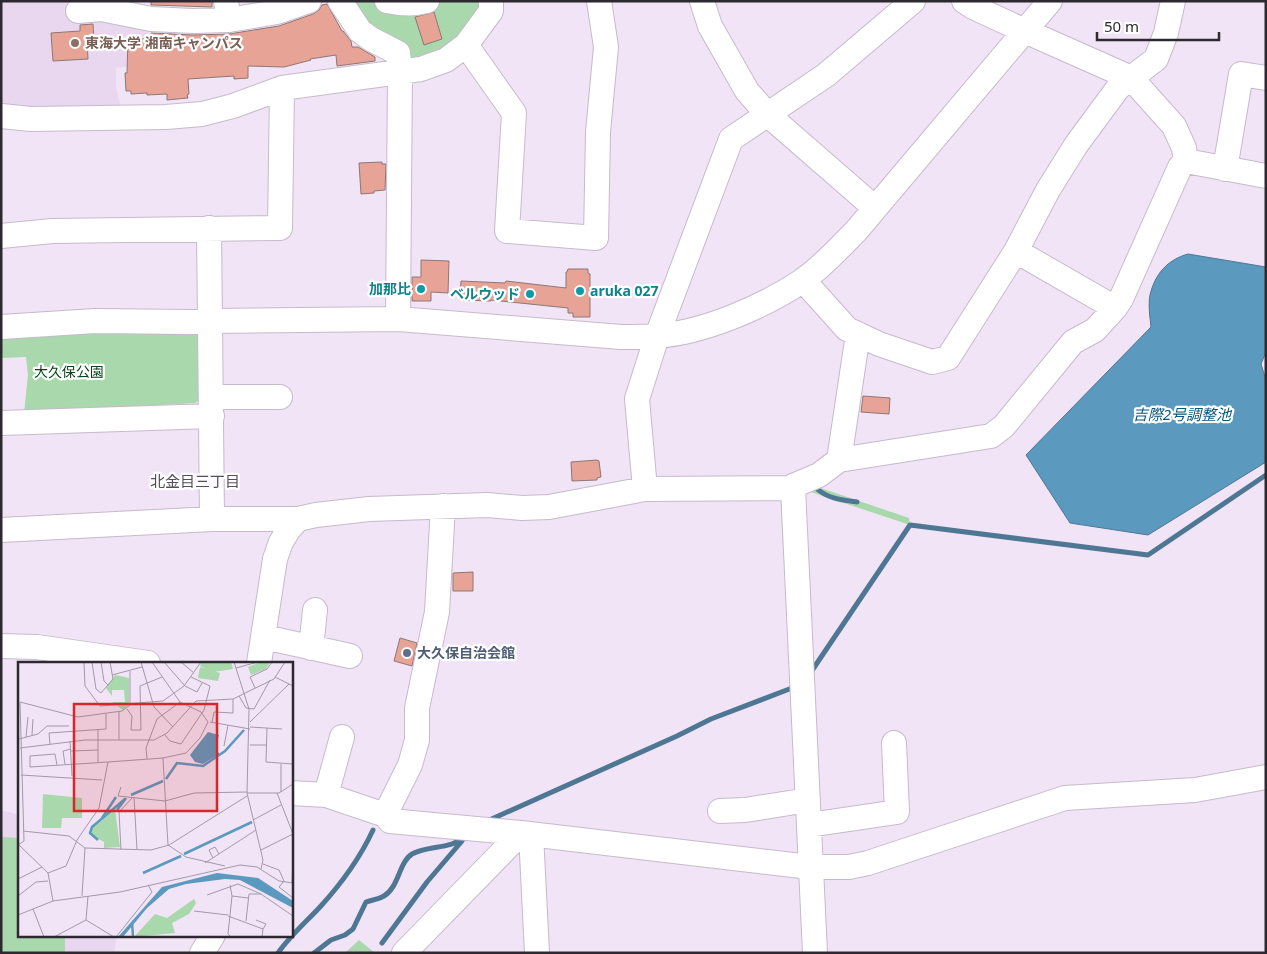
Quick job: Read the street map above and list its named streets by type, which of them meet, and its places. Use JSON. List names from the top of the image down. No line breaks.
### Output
{"districts":["北金目三丁目"],"water":["吉際2号調整池"],"parks":["大久保公園"],"places":["東海大学 湘南キャンパス","加那比","aruka 027","ベルウッド","大久保自治会館"],"scale_bar":"50 m"}
